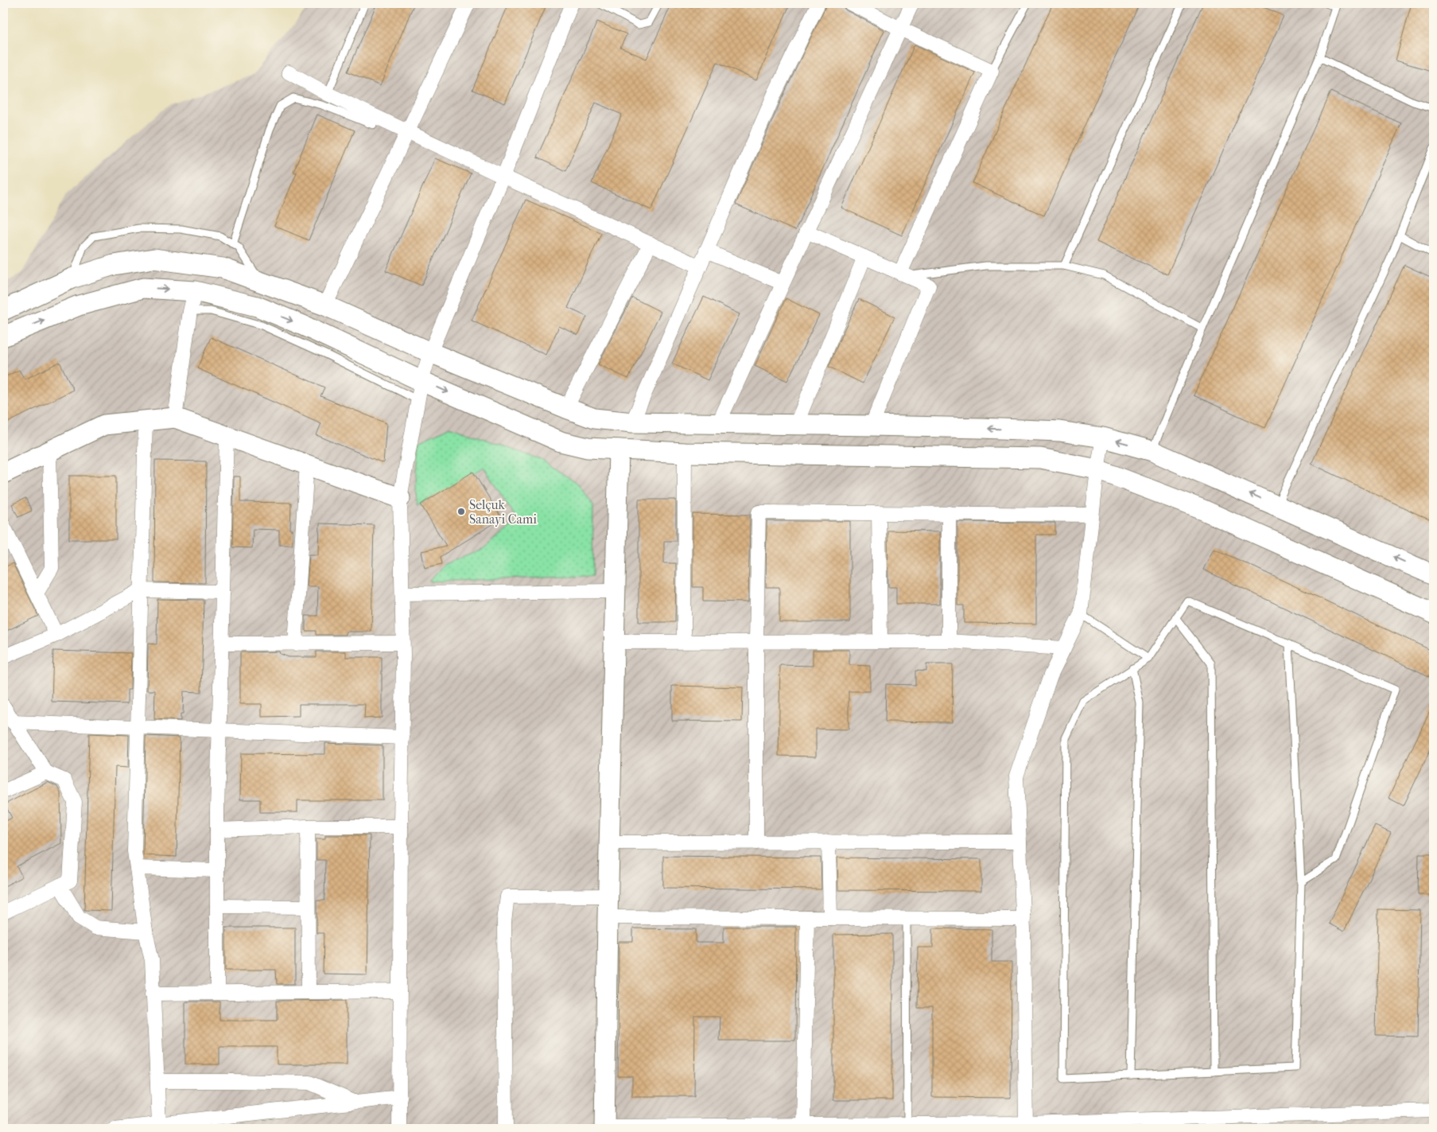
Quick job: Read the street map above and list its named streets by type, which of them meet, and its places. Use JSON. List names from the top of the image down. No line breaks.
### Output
{"places":["Selçuk Sanayi Cami"]}
